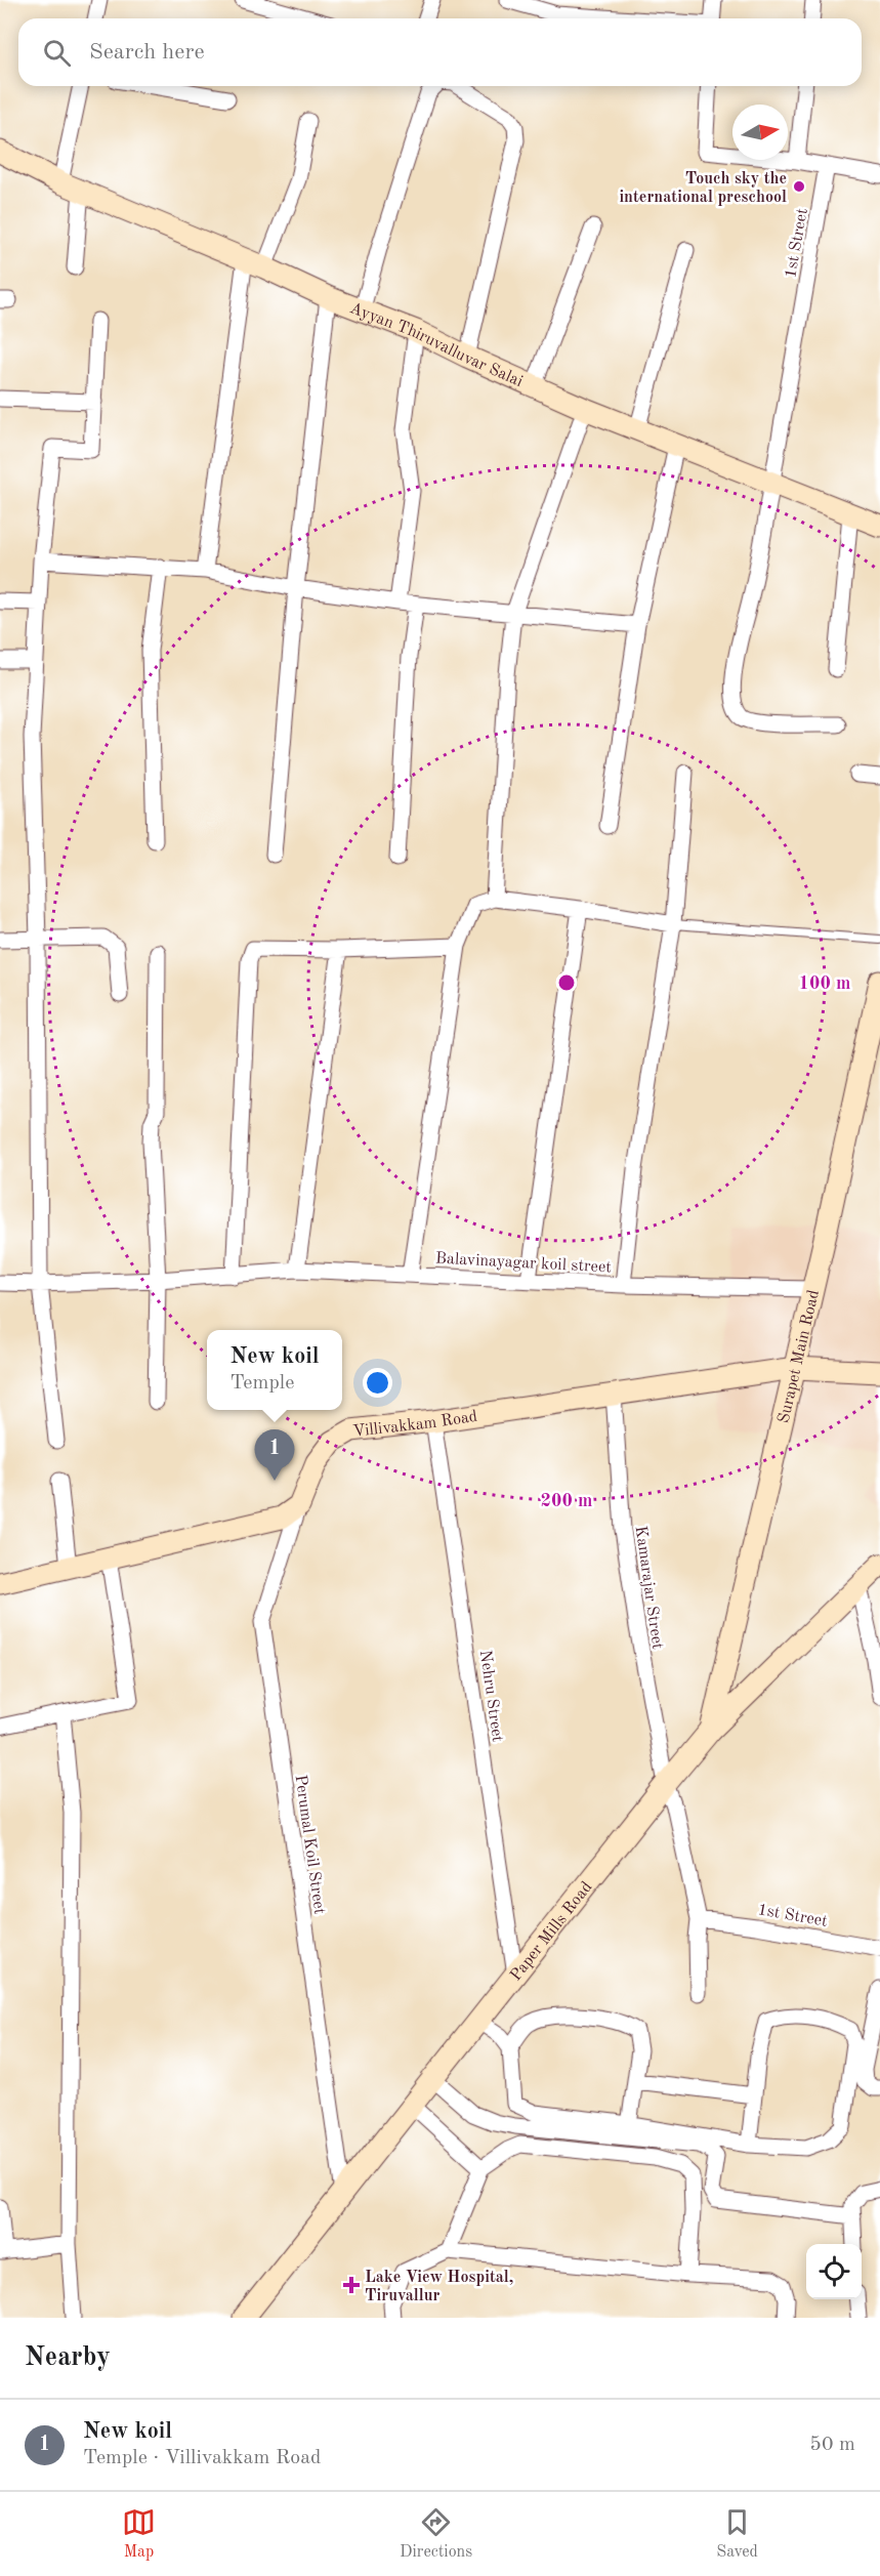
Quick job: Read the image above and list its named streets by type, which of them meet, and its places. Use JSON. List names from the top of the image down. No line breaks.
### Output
{"streets":{"street":["1st Street","Ayyan Thiruvalluvar Salai","Balavinayagar koil street","Surapet Main Road","Villivakkam Road","Kamarajar Street","Nehru Street","Perumal Koil Street","Paper Mills Road"]},"crossings":[["1st Street","Ayyan Thiruvalluvar Salai"],["1st Street","Kamarajar Street"],["Balavinayagar koil street","Surapet Main Road"],["Surapet Main Road","Villivakkam Road"],["Surapet Main Road","Paper Mills Road"],["Villivakkam Road","Kamarajar Street"],["Villivakkam Road","Nehru Street"],["Villivakkam Road","Perumal Koil Street"],["Kamarajar Street","Paper Mills Road"],["Nehru Street","Paper Mills Road"],["Perumal Koil Street","Paper Mills Road"]],"places":{"other":["Touch sky the international preschool"],"health":["Lake View Hospital, Tiruvallur"]},"north":"right","page":{"search":"Search here","popup":["New koil","Temple"],"pins":"1","heading":"Nearby","list":[{"mark":"1","name":"New koil","note":"Temple · Villivakkam Road","value":"50 m"}],"nav":["Map","Directions","Saved"]},"rings":["100 m","200 m"]}
